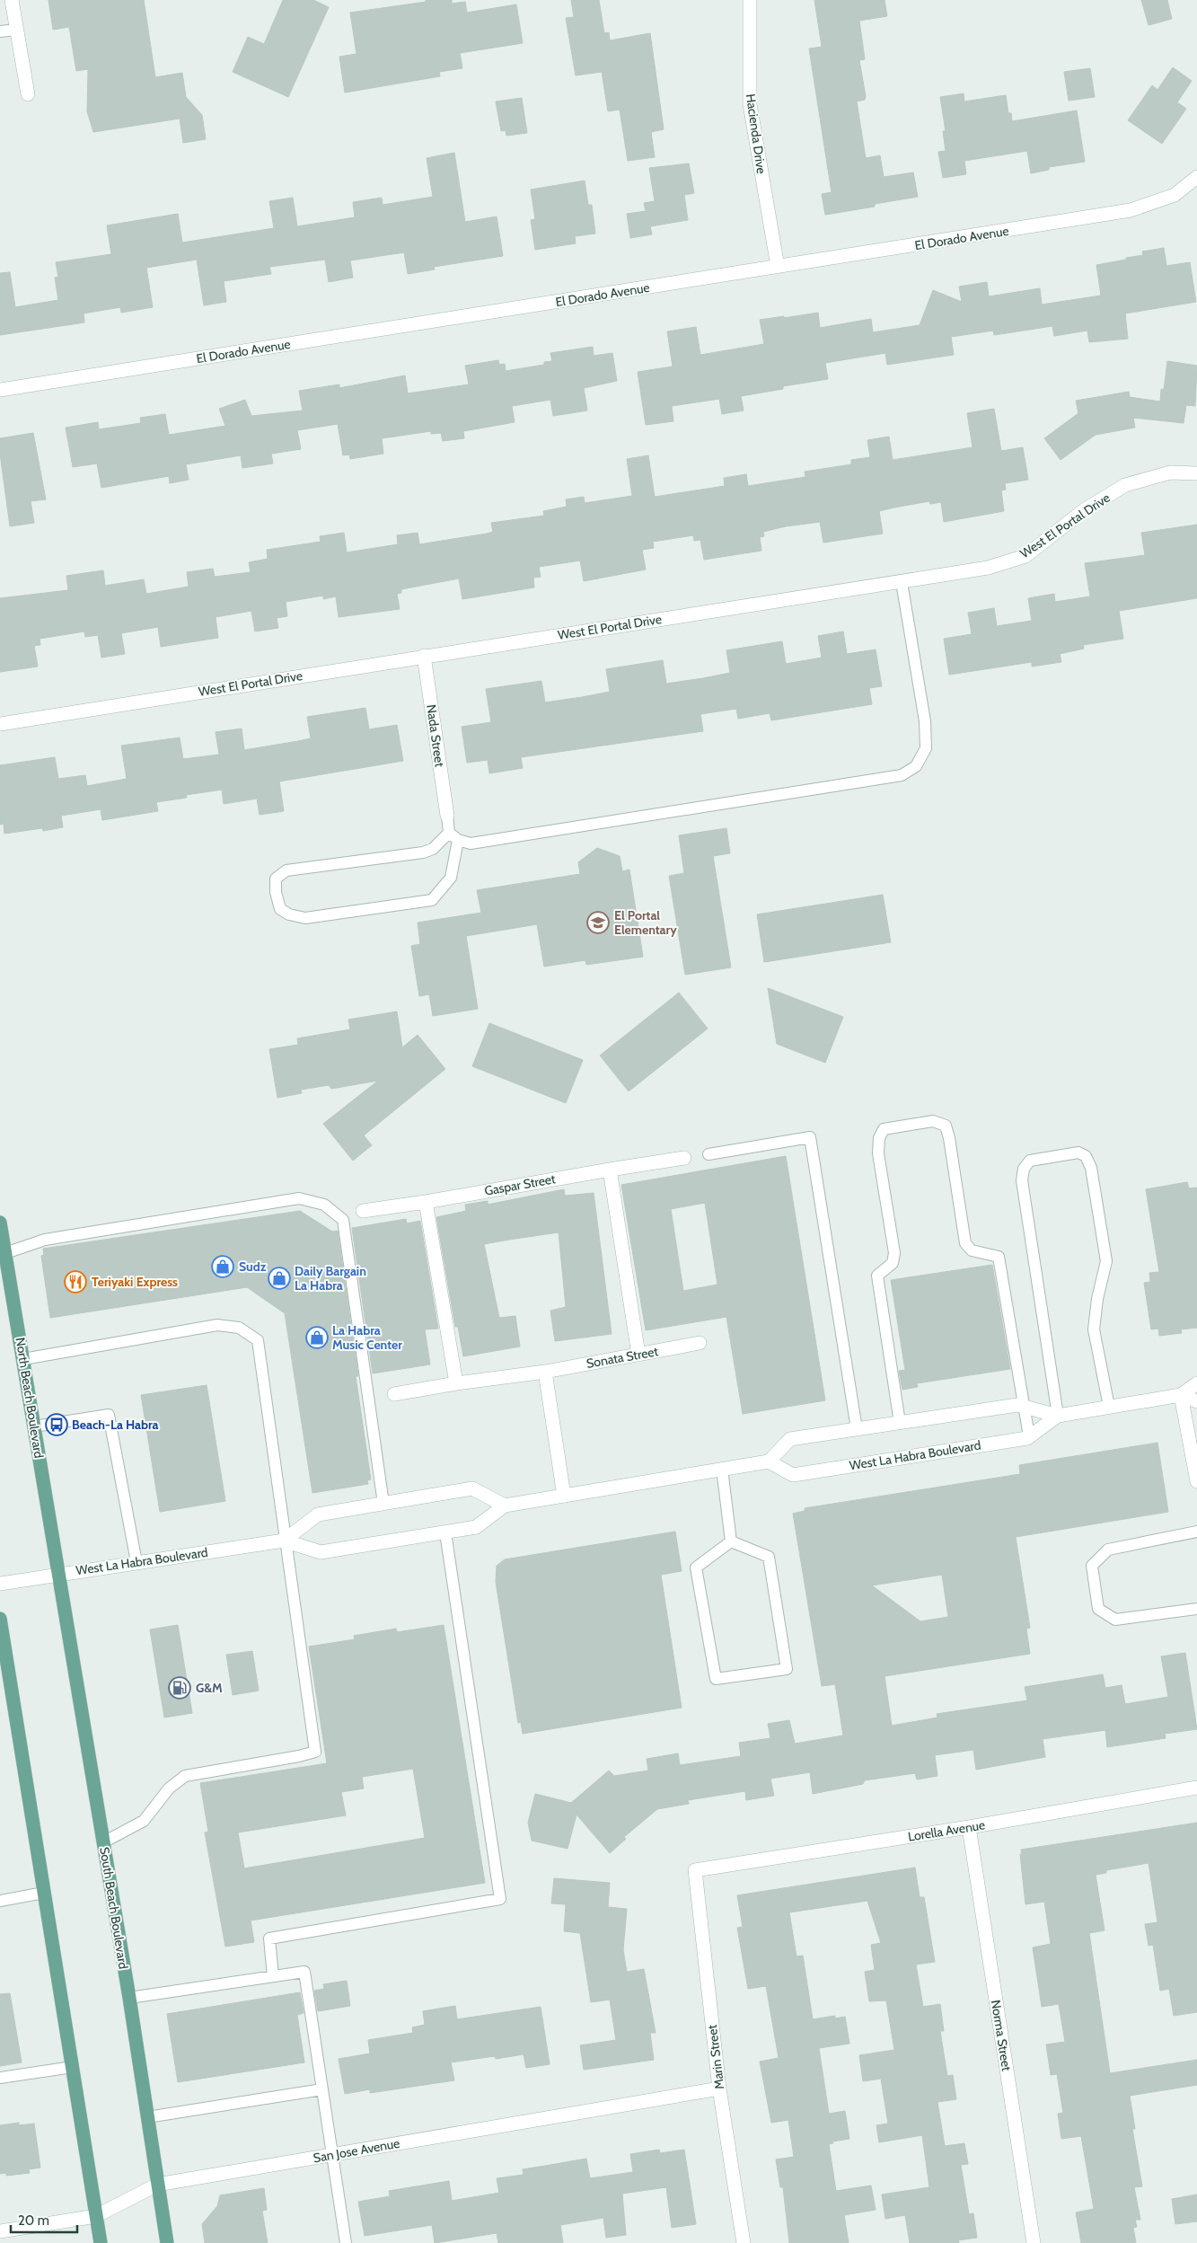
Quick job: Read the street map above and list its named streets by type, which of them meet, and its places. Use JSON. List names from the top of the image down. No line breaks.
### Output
{"streets":{"main road":["North Beach Boulevard","South Beach Boulevard"],"street":["Hacienda Drive","El Dorado Avenue","West El Portal Drive","Nada Street","Gaspar Street","Sonata Street","West La Habra Boulevard","Lorella Avenue","Norma Street","Marin Street","San Jose Avenue"]},"crossings":[["Hacienda Drive","El Dorado Avenue"],["West El Portal Drive","Nada Street"],["North Beach Boulevard","West La Habra Boulevard"],["North Beach Boulevard","South Beach Boulevard"],["West La Habra Boulevard","South Beach Boulevard"],["Lorella Avenue","Norma Street"],["Lorella Avenue","Marin Street"],["South Beach Boulevard","San Jose Avenue"],["Marin Street","San Jose Avenue"]],"places":{"school or university":["El Portal Elementary"],"shop":["Sudz","Daily Bargain La Habra","La Habra Music Center"],"restaurant":["Teriyaki Express"],"bus stop":["Beach-La Habra"],"fuel station":["G&M"]},"scale_bar":"20 m"}
